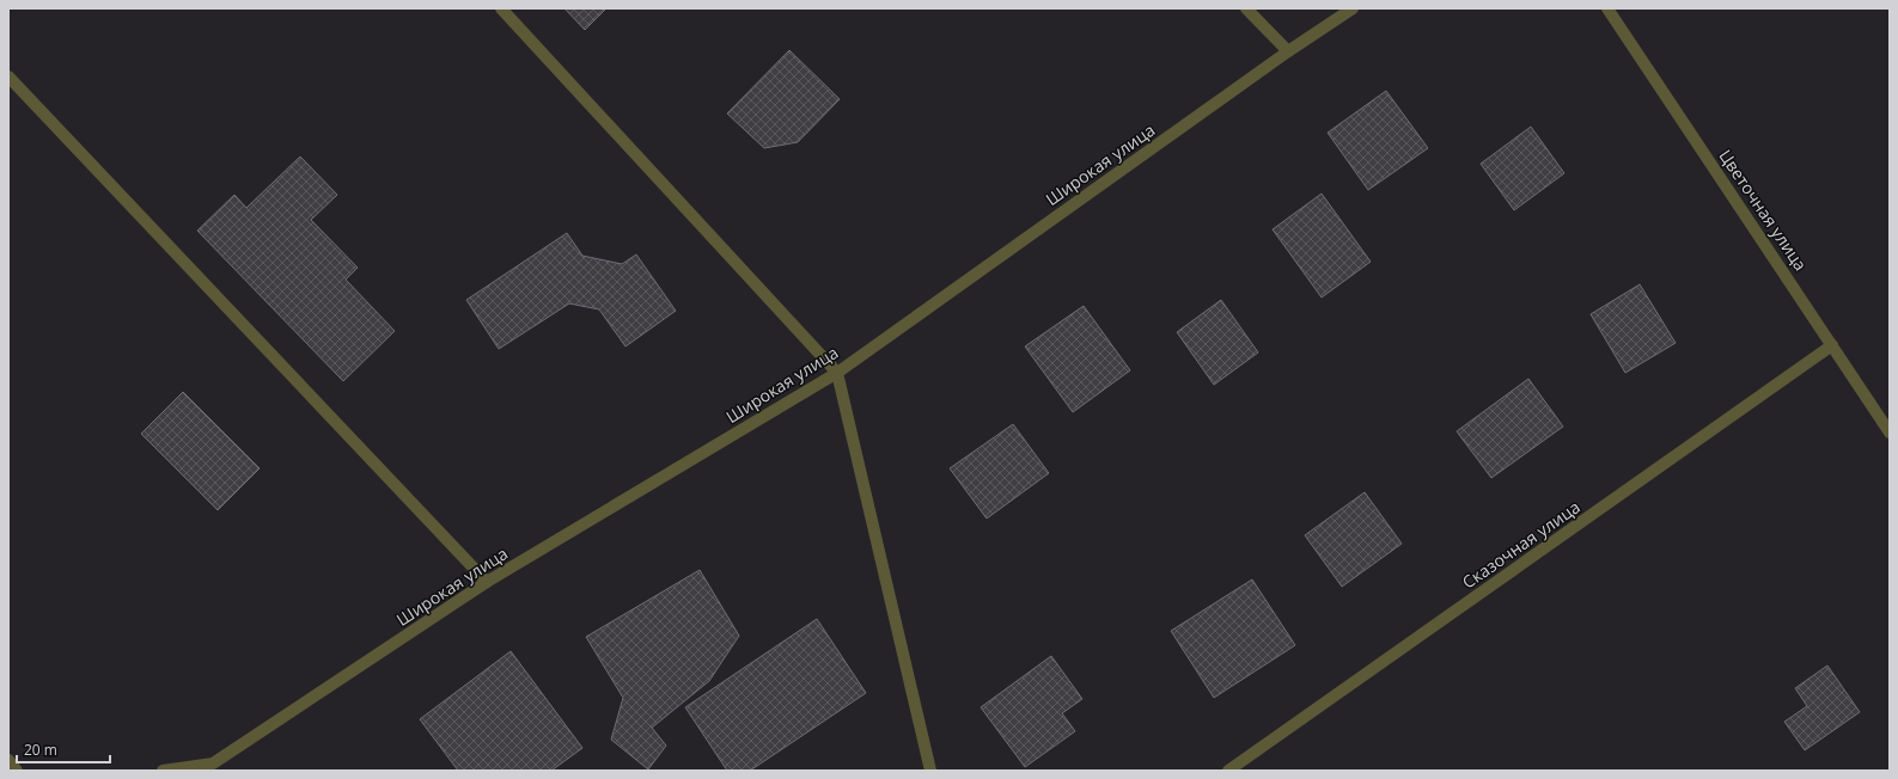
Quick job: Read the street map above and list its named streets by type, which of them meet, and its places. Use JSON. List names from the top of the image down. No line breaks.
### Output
{"streets":{"street":["Широкая улица","Цветочная улица","Сказочная улица"]},"crossings":[["Цветочная улица","Сказочная улица"]],"scale_bar":"20 m"}
